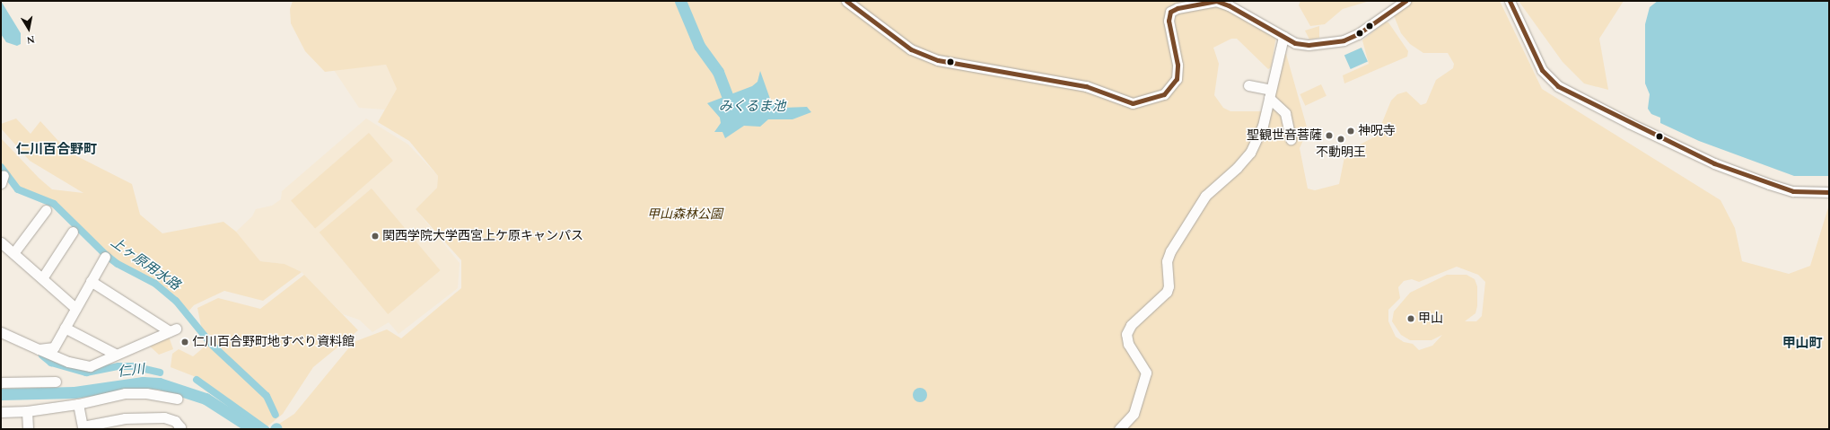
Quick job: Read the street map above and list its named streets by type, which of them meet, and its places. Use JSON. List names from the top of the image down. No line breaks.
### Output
{"districts":["仁川百合野町","甲山町"],"water":["みくるま池","上ヶ原用水路","仁川"],"parks":["甲山森林公園"],"places":["神呪寺","聖観世音菩薩","不動明王","関西学院大学西宮上ケ原キャンパス","甲山","仁川百合野町地すべり資料館"],"north":"bottom"}
